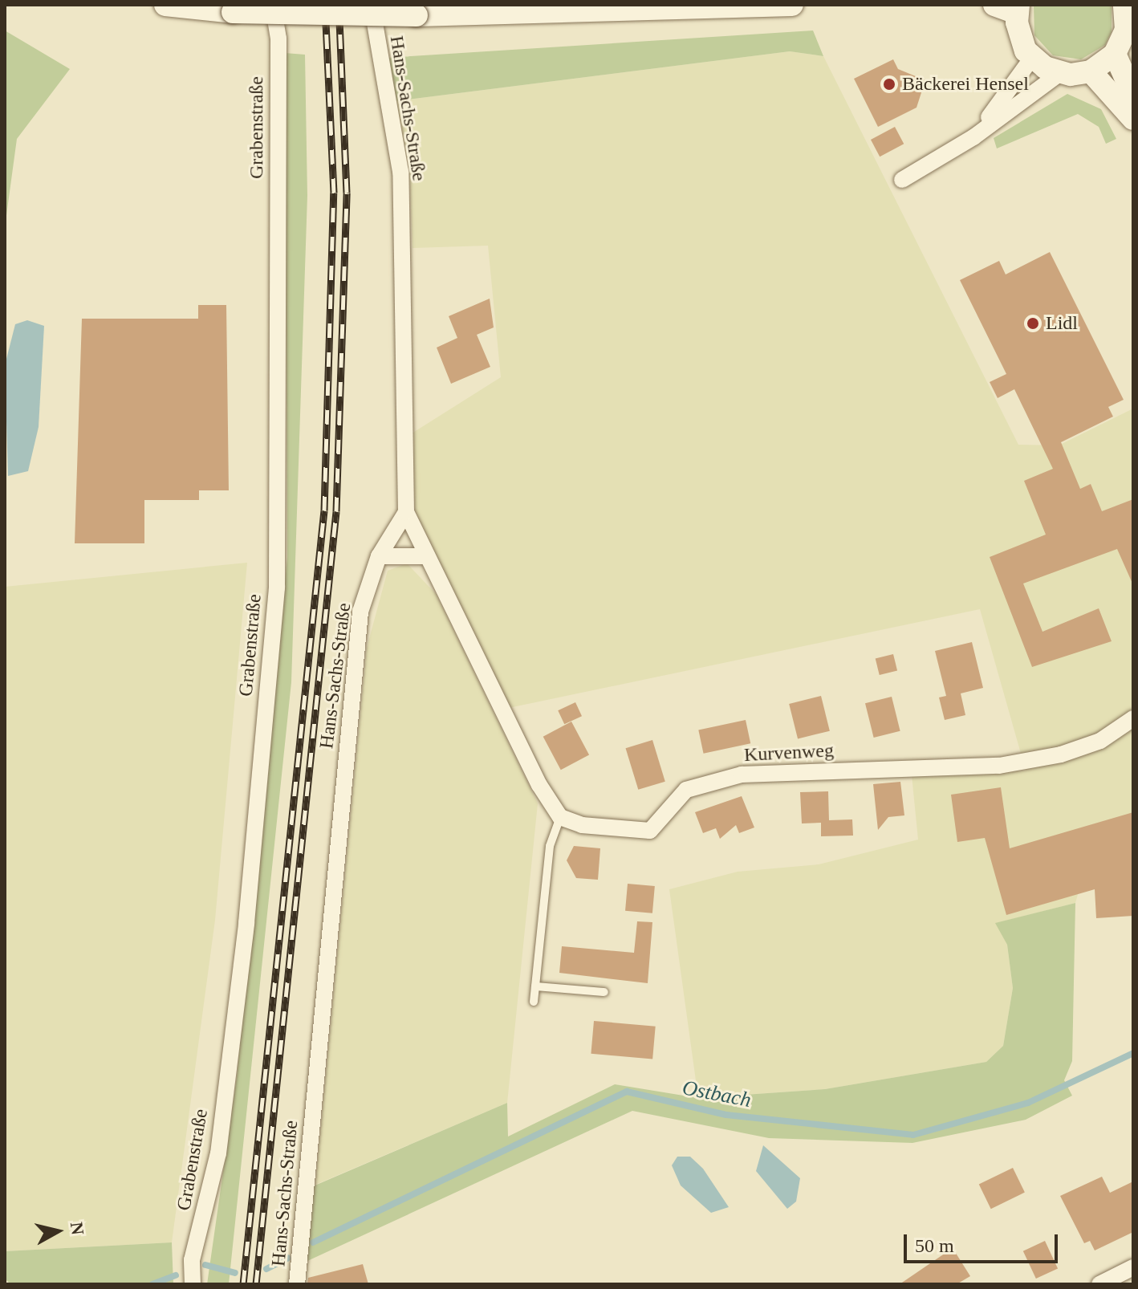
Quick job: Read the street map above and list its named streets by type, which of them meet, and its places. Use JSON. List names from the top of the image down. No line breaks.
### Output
{"streets":{"street":["Hans-Sachs-Straße","Grabenstraße","Kurvenweg"]},"water":["Ostbach"],"places":["Bäckerei Hensel","Lidl"],"scale_bar":"50 m","north":"right"}
